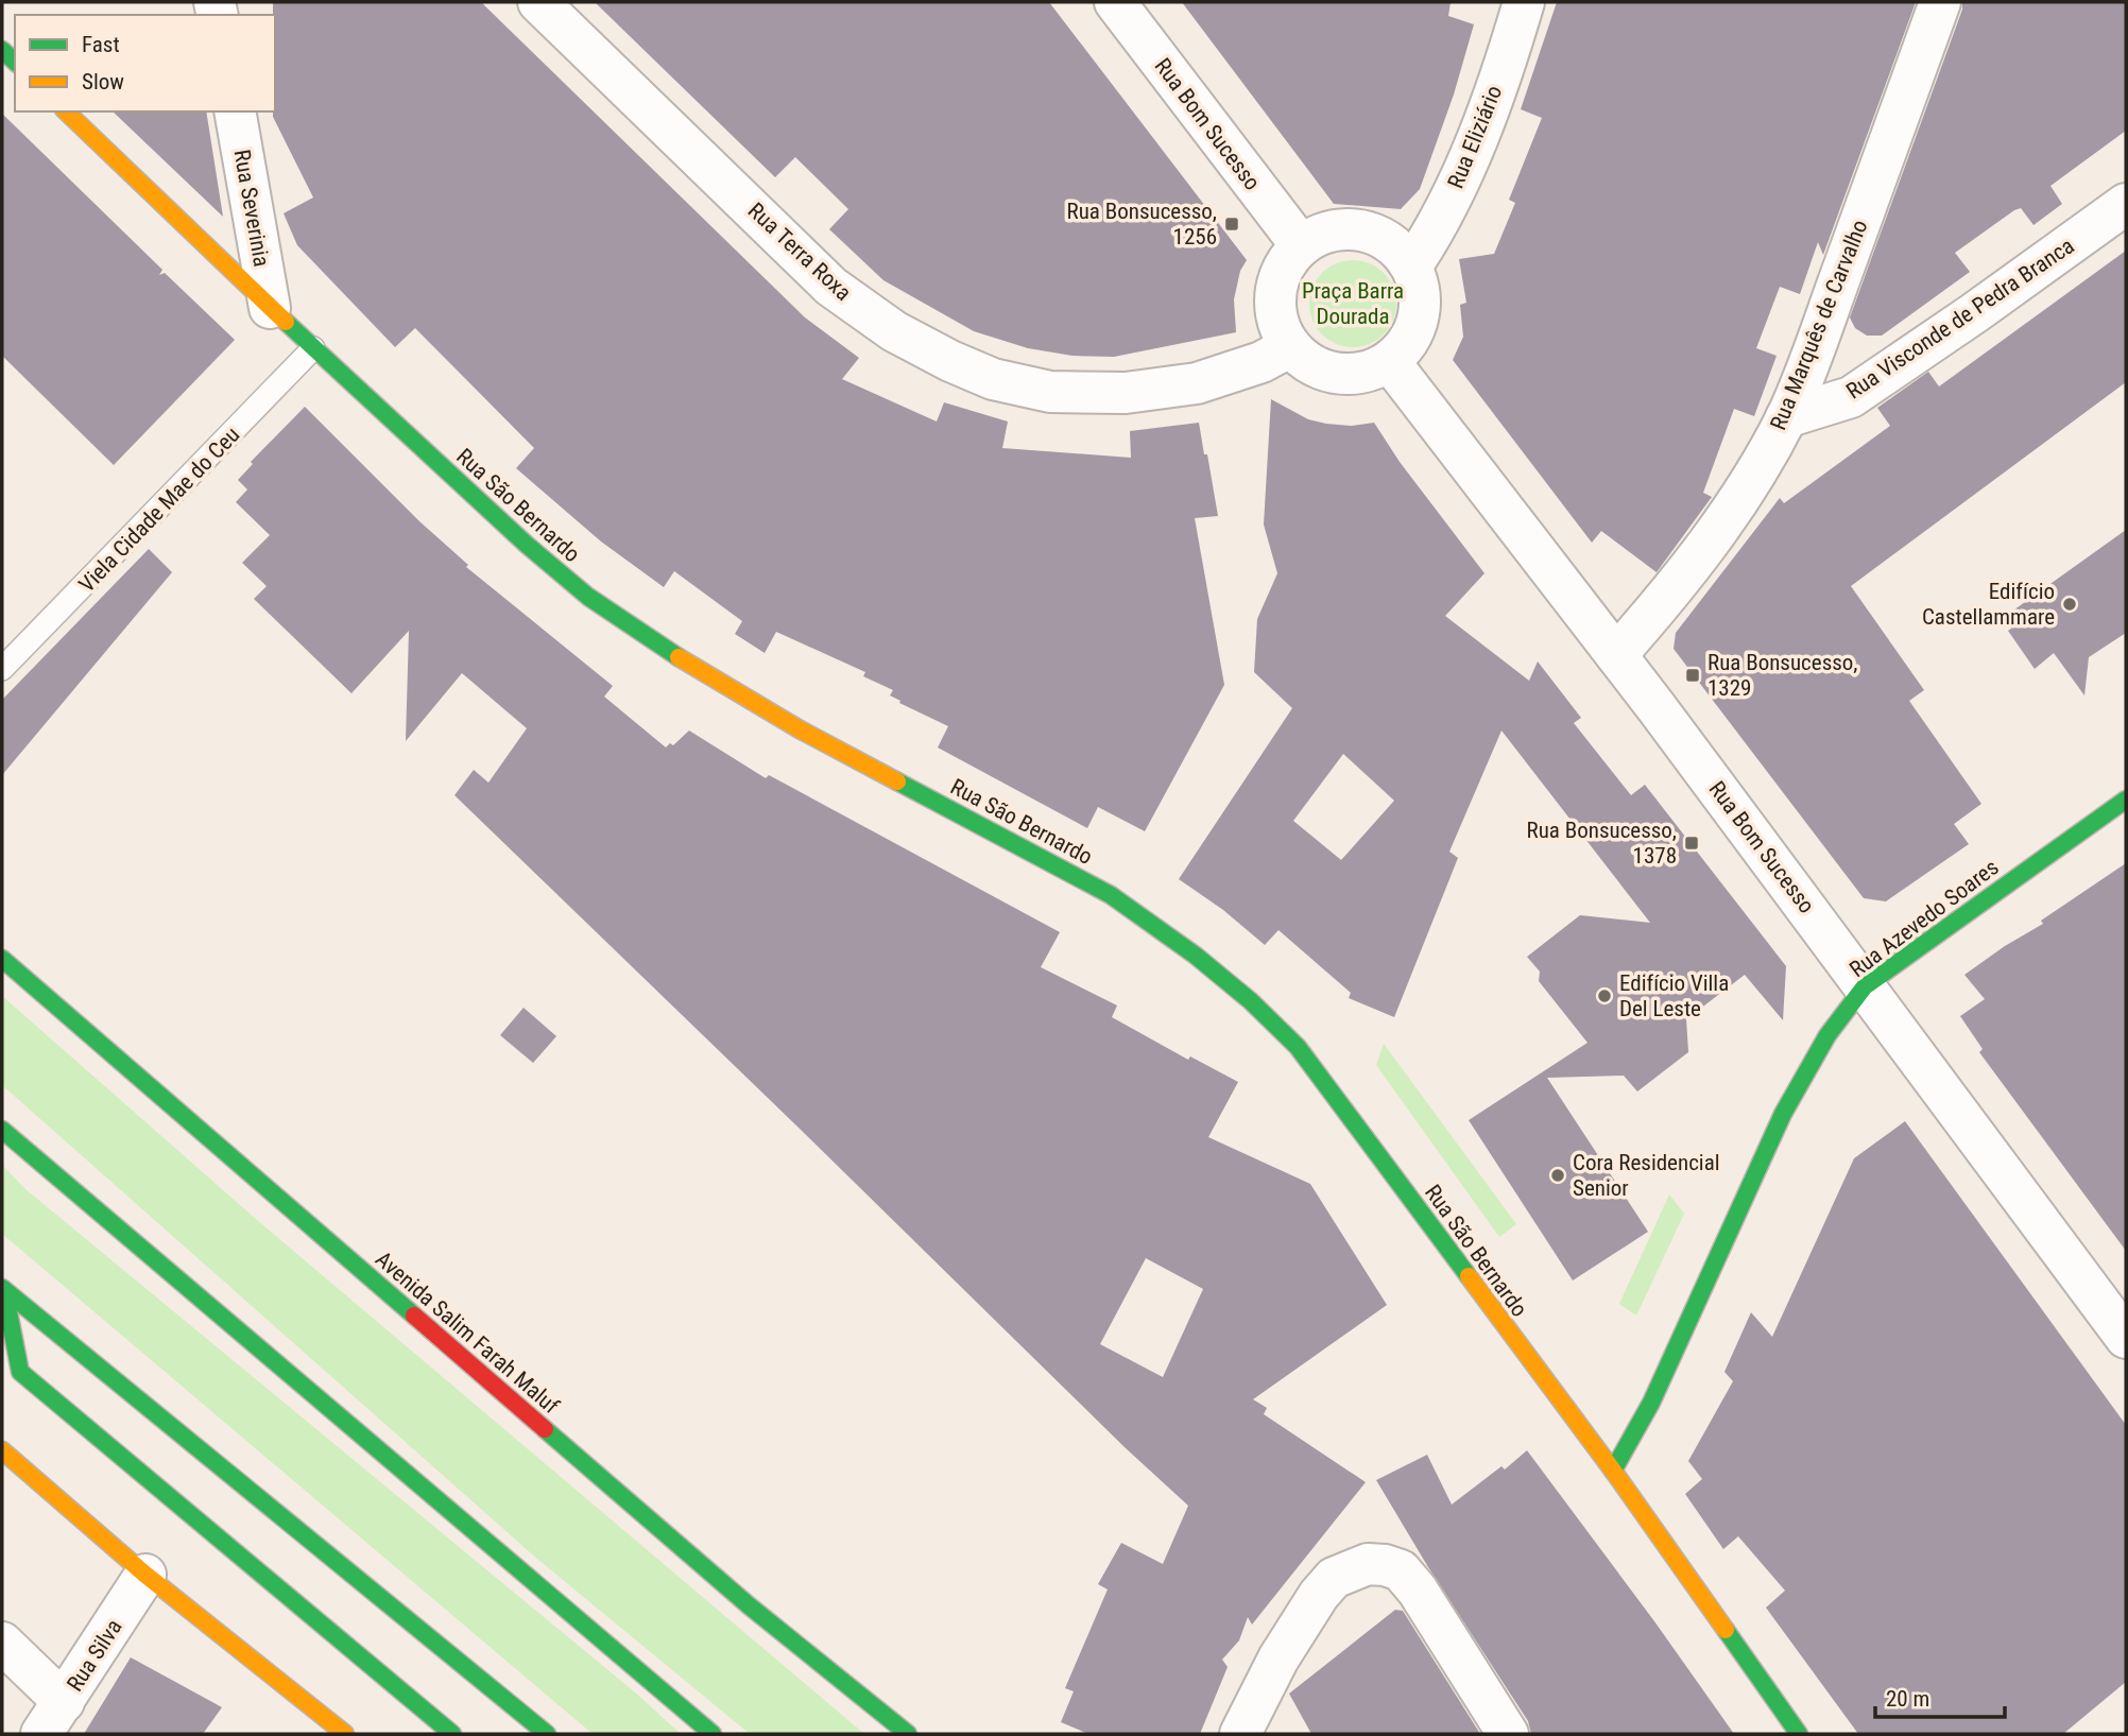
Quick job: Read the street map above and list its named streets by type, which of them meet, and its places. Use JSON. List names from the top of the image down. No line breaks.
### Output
{"streets":{"main road":["Rua São Bernardo","Rua Azevedo Soares","Avenida Salim Farah Maluf"],"street":["Rua Bom Sucesso","Rua Eliziário","Rua Severinia","Rua Terra Roxa","Rua Visconde de Pedra Branca","Rua Marquês de Carvalho","Rua Silva"],"lane":["Viela Cidade Mae do Ceu"]},"crossings":[["Rua Bom Sucesso","Rua Eliziário"],["Rua Bom Sucesso","Rua Terra Roxa"],["Rua Bom Sucesso","Rua Marquês de Carvalho"],["Rua Bom Sucesso","Rua Azevedo Soares"],["Rua Eliziário","Rua Terra Roxa"],["Rua Severinia","Rua São Bernardo"],["Rua Visconde de Pedra Branca","Rua Marquês de Carvalho"],["Rua São Bernardo","Viela Cidade Mae do Ceu"],["Rua São Bernardo","Rua Azevedo Soares"]],"parks":["Praça Barra Dourada"],"places":{"transit":["Rua Bonsucesso, 1256","Rua Bonsucesso, 1329","Rua Bonsucesso, 1378"],"other":["Edifício Castellammare","Edifício Villa Del Leste","Cora Residencial Senior"]},"legend":["Fast","Slow"],"scale_bar":"20 m"}
